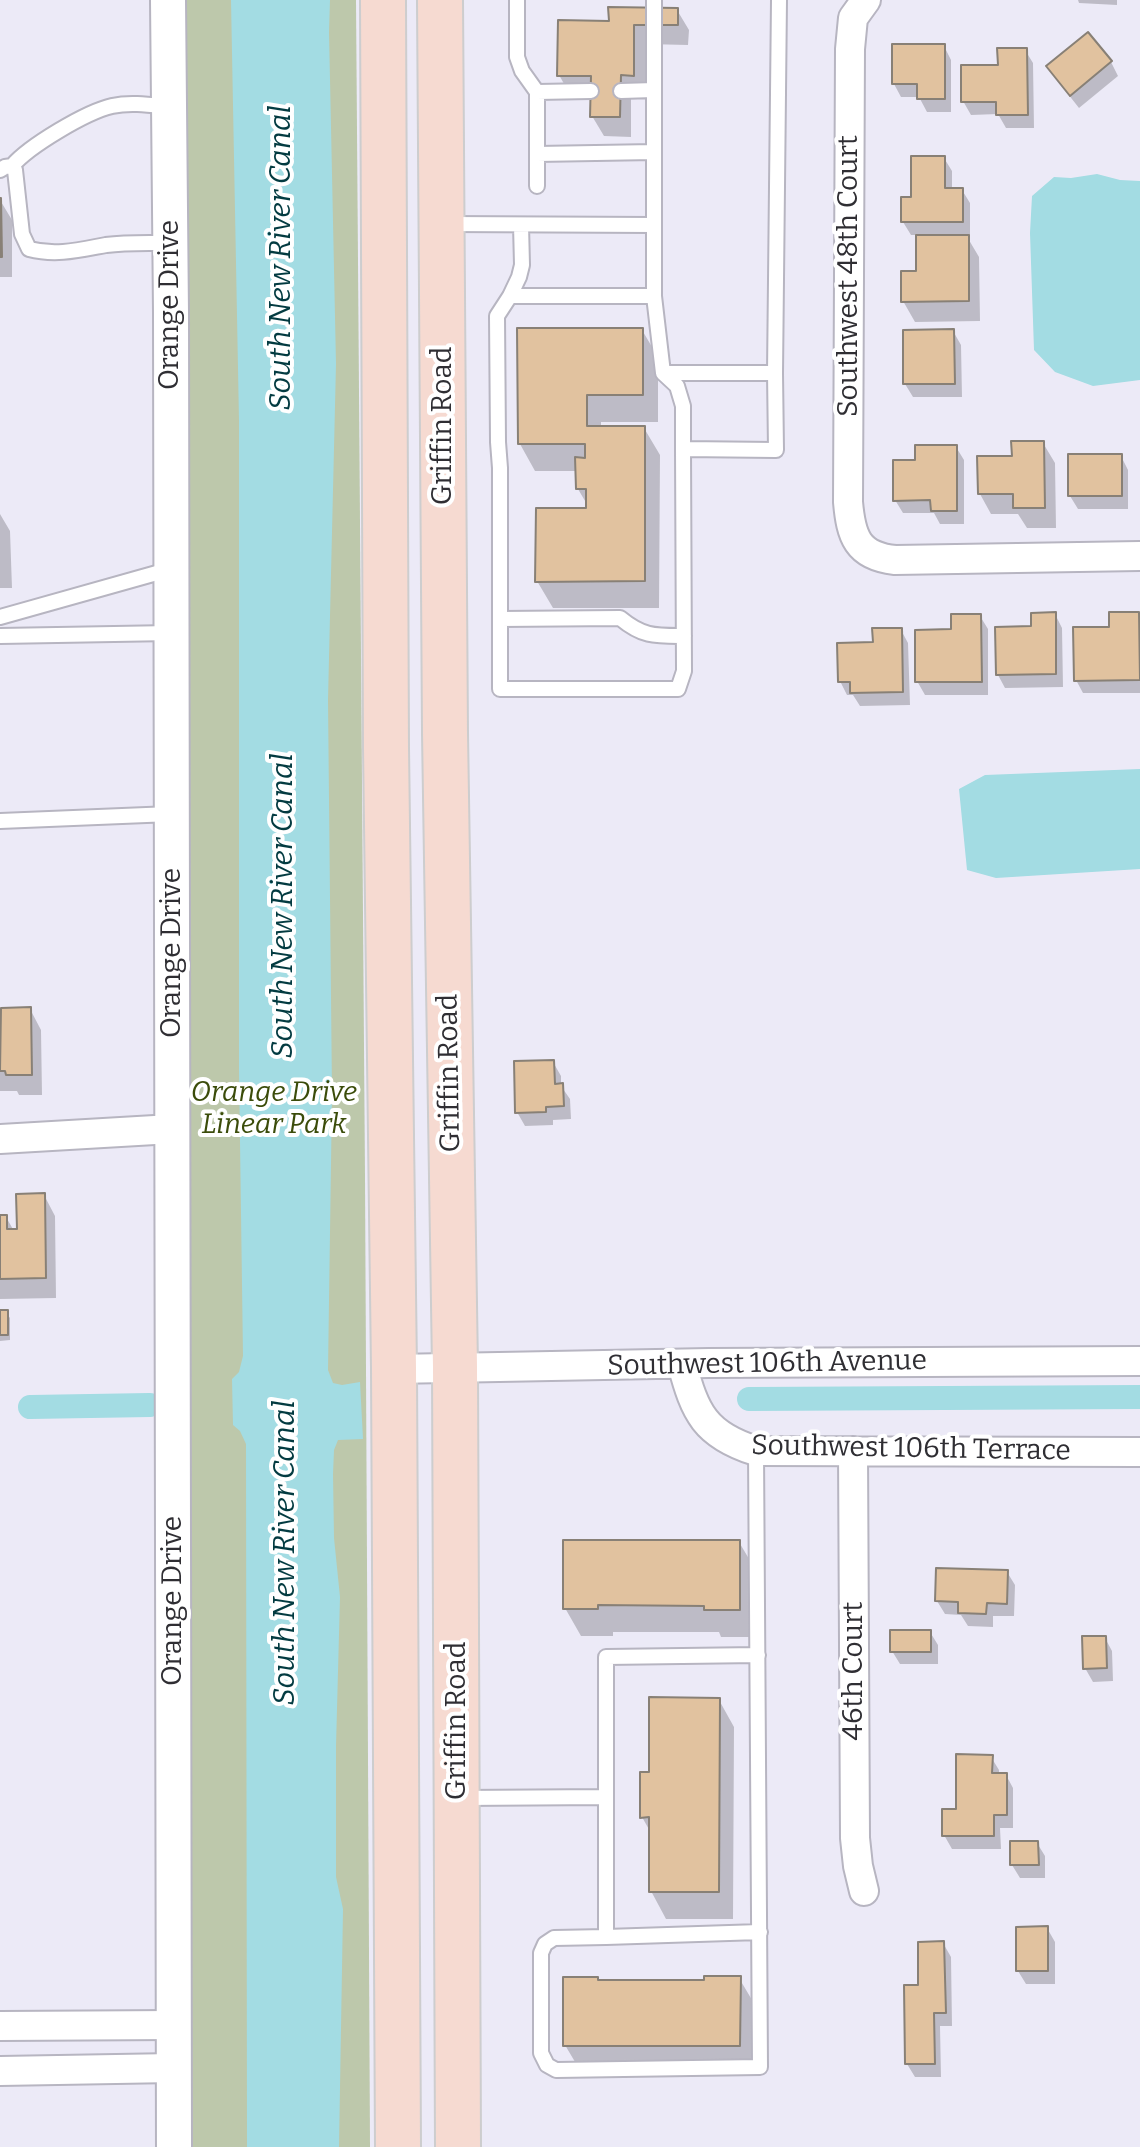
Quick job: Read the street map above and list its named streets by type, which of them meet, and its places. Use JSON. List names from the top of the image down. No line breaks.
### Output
{"streets":{"main road":["Griffin Road"],"street":["Southwest 48th Court","Orange Drive","Southwest 106th Avenue","Southwest 106th Terrace","46th Court"]},"crossings":[["Griffin Road","Southwest 106th Avenue"],["Southwest 106th Avenue","Southwest 106th Terrace"],["Southwest 106th Terrace","46th Court"]],"water":["South New River Canal"],"parks":["Orange Drive Linear Park"]}
